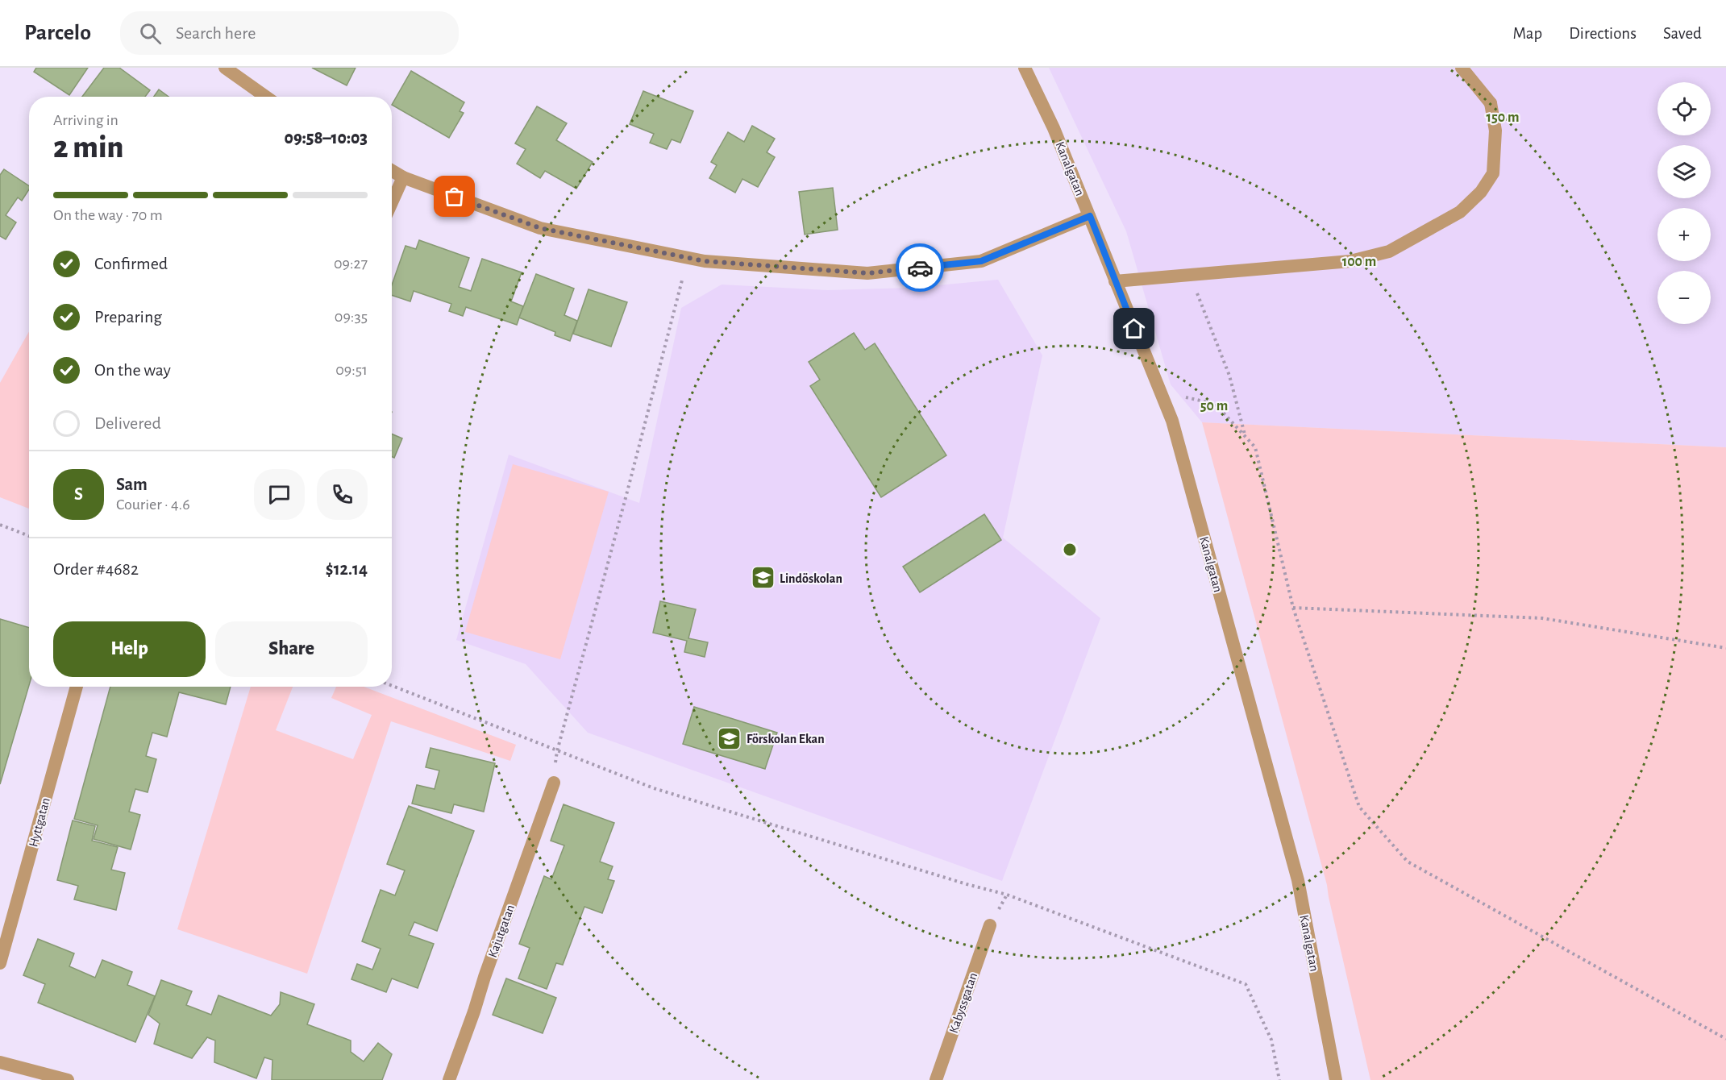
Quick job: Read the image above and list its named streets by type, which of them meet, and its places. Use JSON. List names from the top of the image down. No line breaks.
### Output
{"streets":{"street":["Kanalgatan","Hyttgatan","Kajutgatan","Kabyssgatan"]},"places":{"school or university":["Lindöskolan","Förskolan Ekan"]},"page":{"header":"Parcelo","search":"Search here","nav":["Map","Directions","Saved"],"map_buttons":["+","−"],"heading":["2 min","Arriving in","09:58–10:03"],"panel":["Sam","Courier · 4.6","Order #4682","$12.14"],"bar":"On the way · 70 m","list":[["Confirmed","09:27"],["Preparing","09:35"],["On the way","09:51"],"Delivered"],"round":"S","buttons":["Help","Share"]},"rings":["150 m","100 m","50 m"]}
